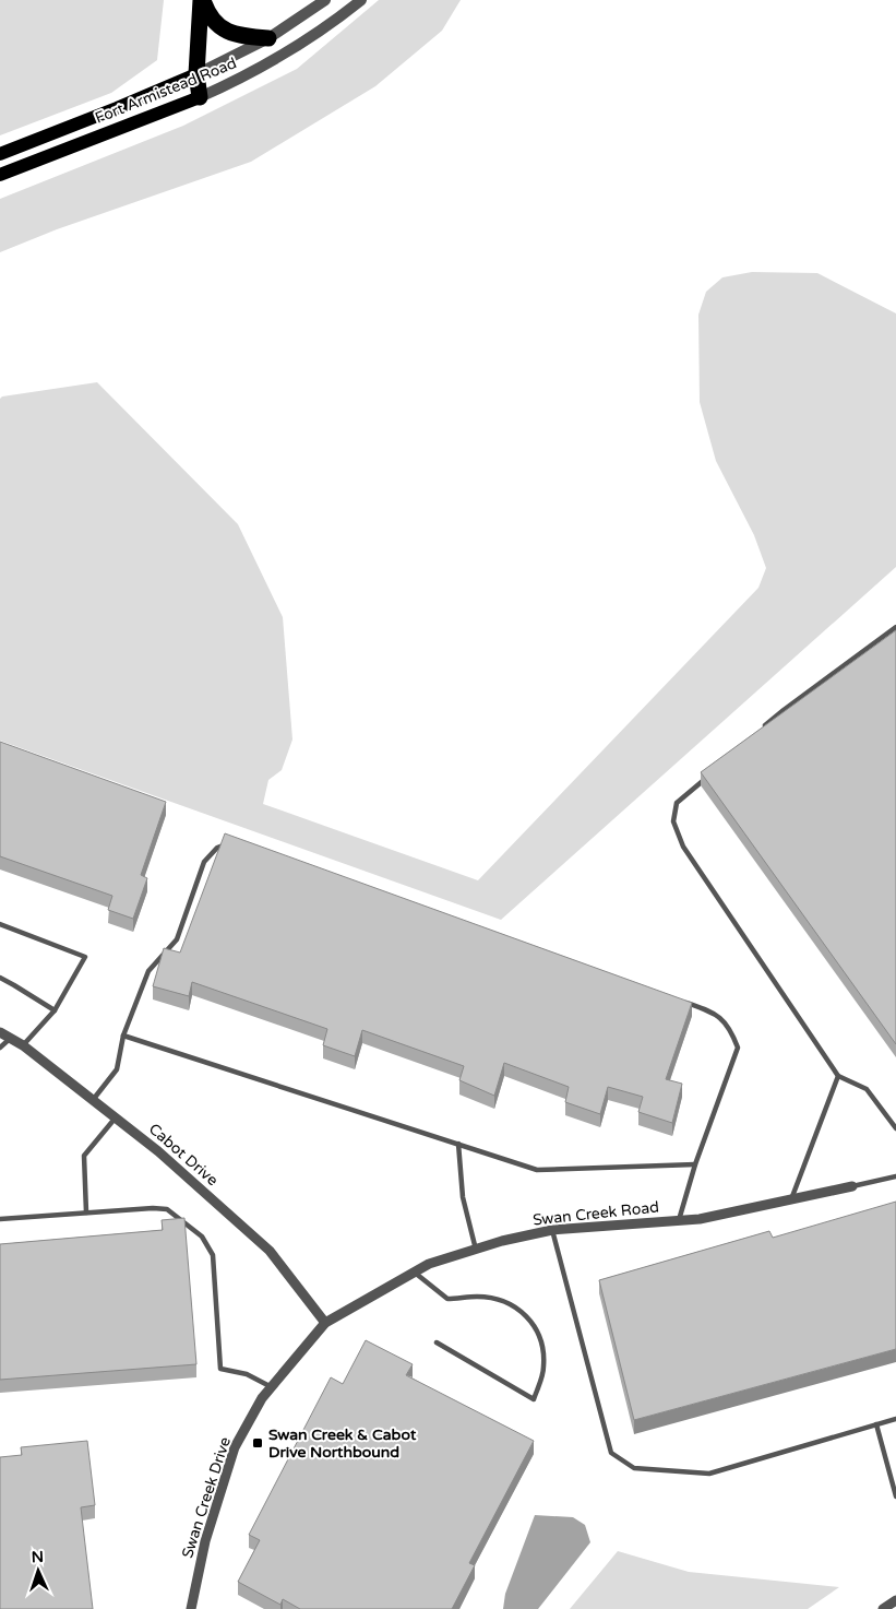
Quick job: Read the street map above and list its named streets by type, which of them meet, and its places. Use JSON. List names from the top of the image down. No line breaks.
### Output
{"streets":{"main road":["Fort Armistead Road"],"street":["Cabot Drive","Swan Creek Road","Swan Creek Drive"]},"crossings":[["Cabot Drive","Swan Creek Road"],["Cabot Drive","Swan Creek Drive"],["Swan Creek Road","Swan Creek Drive"]],"places":{"transit":["Swan Creek & Cabot Drive Northbound"]},"north":"top"}
